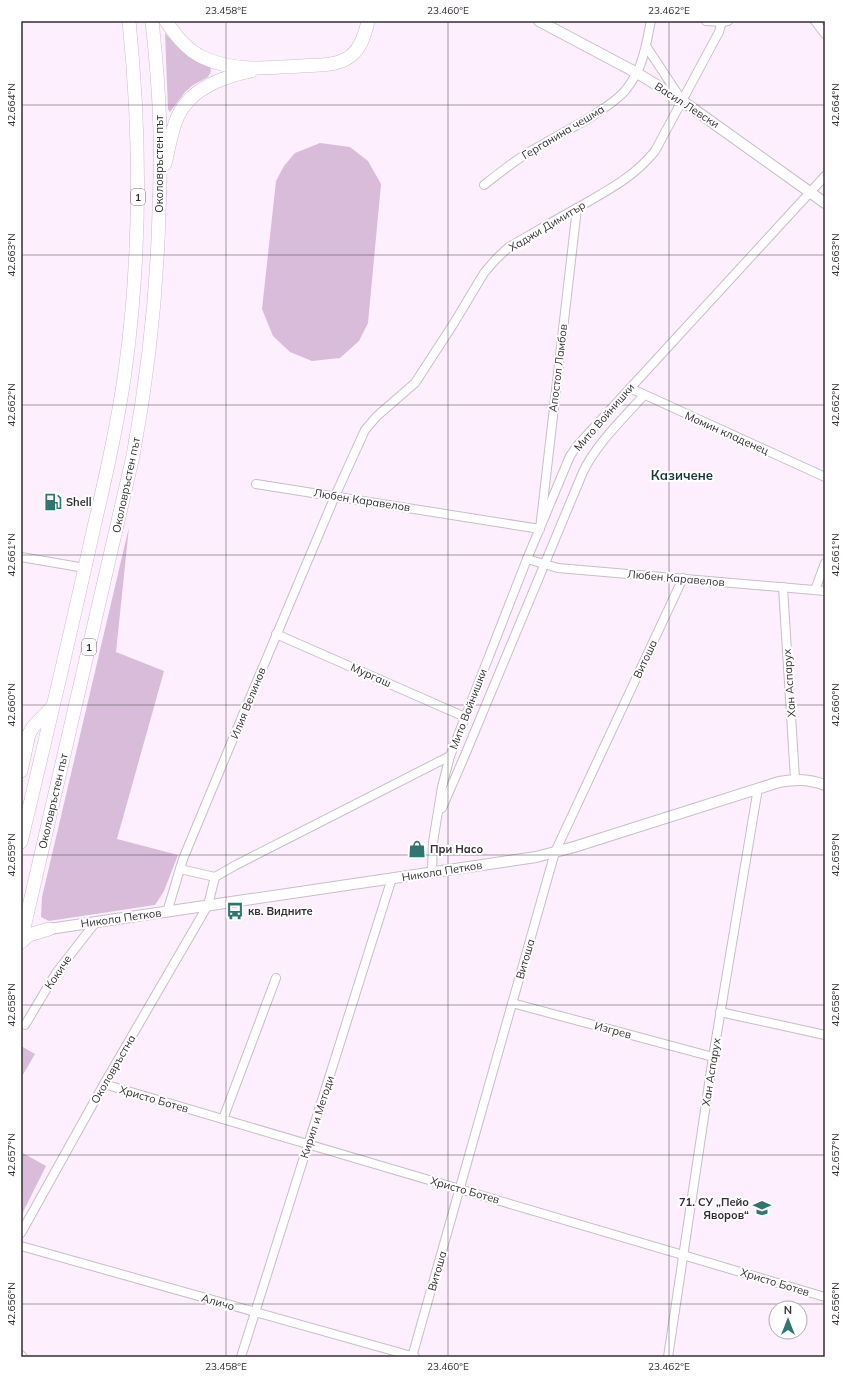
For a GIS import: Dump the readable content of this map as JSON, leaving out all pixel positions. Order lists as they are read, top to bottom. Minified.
{"streets":{"highway":["Околовръстен път","1"],"street":["Васил Левски","Герганина чешма","Хаджи Димитър","Апостол Ламбов","Мито Войнишки","Момин кладенец","Любен Каравелов","Витоша","Мургаш","Хан Аспарух","Илия Велинов","Никола Петков","Кокиче","Изгрев","Околовръстна","Христо Ботев","Кирил и Методи","Аличо"]},"crossings":[["Васил Левски","Герганина чешма"],["Васил Левски","Хаджи Димитър"],["Васил Левски","Мито Войнишки"],["Хаджи Димитър","Апостол Ламбов"],["Хаджи Димитър","Любен Каравелов"],["Хаджи Димитър","Илия Велинов"],["Апостол Ламбов","Мито Войнишки"],["Апостол Ламбов","Любен Каравелов"],["Мито Войнишки","Момин кладенец"],["Мито Войнишки","Любен Каравелов"],["Мито Войнишки","Мургаш"],["Мито Войнишки","Никола Петков"],["Любен Каравелов","Витоша"],["Любен Каравелов","Хан Аспарух"],["Любен Каравелов","Илия Велинов"],["Витоша","Никола Петков"],["Витоша","Изгрев"],["Витоша","Христо Ботев"],["Витоша","Аличо"],["Мургаш","Илия Велинов"],["Хан Аспарух","Никола Петков"],["Хан Аспарух","Изгрев"],["Хан Аспарух","Христо Ботев"],["Илия Велинов","Никола Петков"],["Никола Петков","Кокиче"],["Никола Петков","Околовръстна"],["Никола Петков","Кирил и Методи"],["Околовръстна","Христо Ботев"],["Христо Ботев","Кирил и Методи"],["Кирил и Методи","Аличо"]],"districts":["Казичене"],"places":{"fuel station":["Shell"],"shop":["При Насо"],"bus stop":["кв. Видните"],"school or university":["71. СУ „Пейо Яворов“"]},"north":"top","coordinates":["23.458°E","23.460°E","23.462°E","42.664°N","42.663°N","42.662°N","42.661°N","42.660°N","42.659°N","42.658°N","42.657°N","42.656°N"]}
